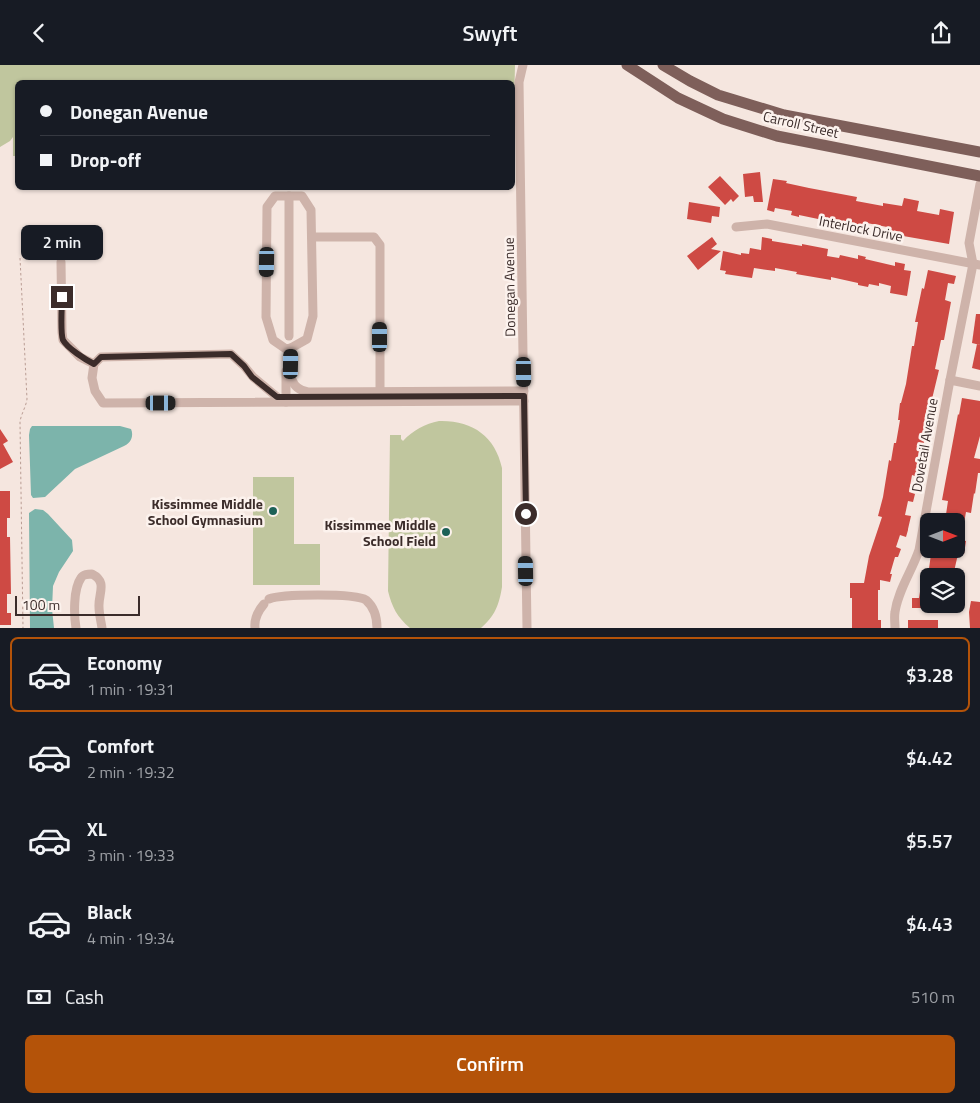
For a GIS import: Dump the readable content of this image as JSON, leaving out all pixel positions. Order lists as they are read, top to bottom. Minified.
{"streets":{"main road":["Carroll Street"],"street":["Interlock Drive","Donegan Avenue","Dovetail Avenue"]},"crossings":[["Interlock Drive","Dovetail Avenue"]],"places":["Kissimmee Middle School Gymnasium","Kissimmee Middle School Field"],"scale_bar":"100 m","north":"right","page":{"header":"Swyft","banner":["Donegan Avenue","Drop-off"],"bubble":"2 min","scale":"100 m","list":[{"name":"Economy","note":"1 min · 19:31","value":"$3.28"},{"name":"Comfort","note":"2 min · 19:32","value":"$4.42"},{"name":"XL","note":"3 min · 19:33","value":"$5.57"},{"name":"Black","note":"4 min · 19:34","value":"$4.43"}],"pay":["Cash","510 m"],"buttons":"Confirm"}}
